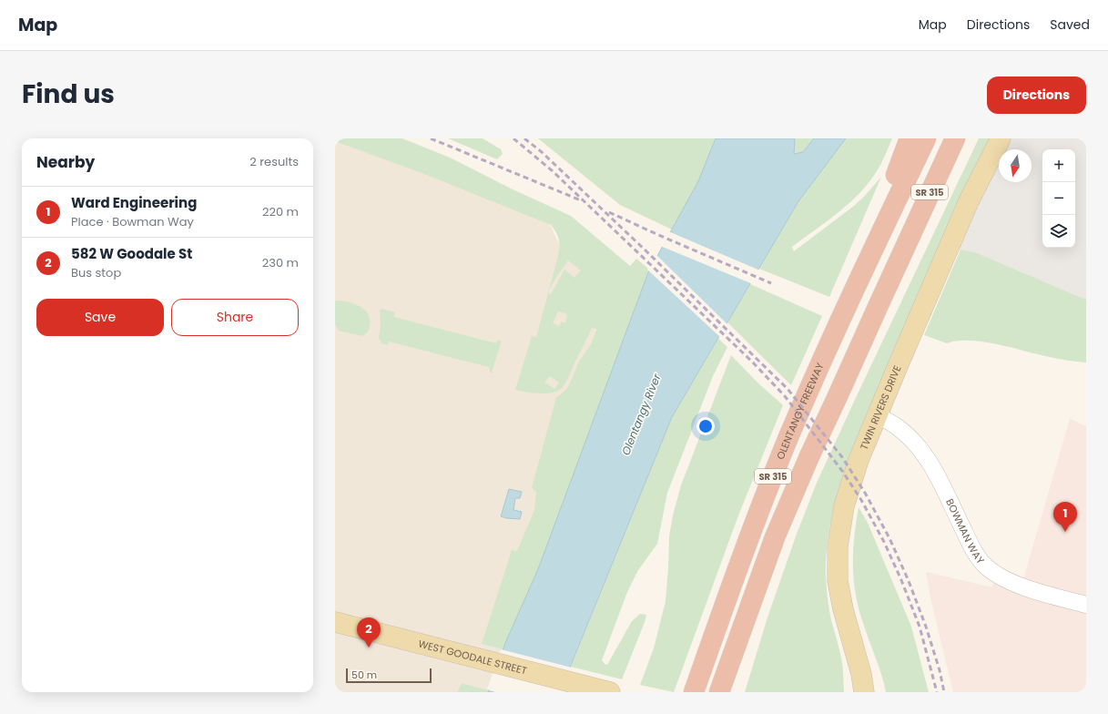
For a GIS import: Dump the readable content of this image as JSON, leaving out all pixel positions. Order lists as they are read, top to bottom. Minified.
{"streets":{"highway":["SR 315","OLENTANGY FREEWAY"],"main road":["TWIN RIVERS DRIVE","WEST GOODALE STREET"],"street":["BOWMAN WAY"]},"crossings":[["TWIN RIVERS DRIVE","BOWMAN WAY"]],"water":["Olentangy River"],"scale_bar":"50 m","north":"bottom","page":{"header":"Map","nav":["Map","Directions","Saved"],"title":"Find us","buttons":["Directions",["Save","Share"]],"heading":["Nearby","2 results"],"map_buttons":["+","−"],"list":[{"mark":"1","name":"Ward Engineering","note":"Place · Bowman Way","value":"220 m"},{"mark":"2","name":"582 W Goodale St","note":"Bus stop","value":"230 m"}],"pins":["1","2"],"scale":"50 m"}}
